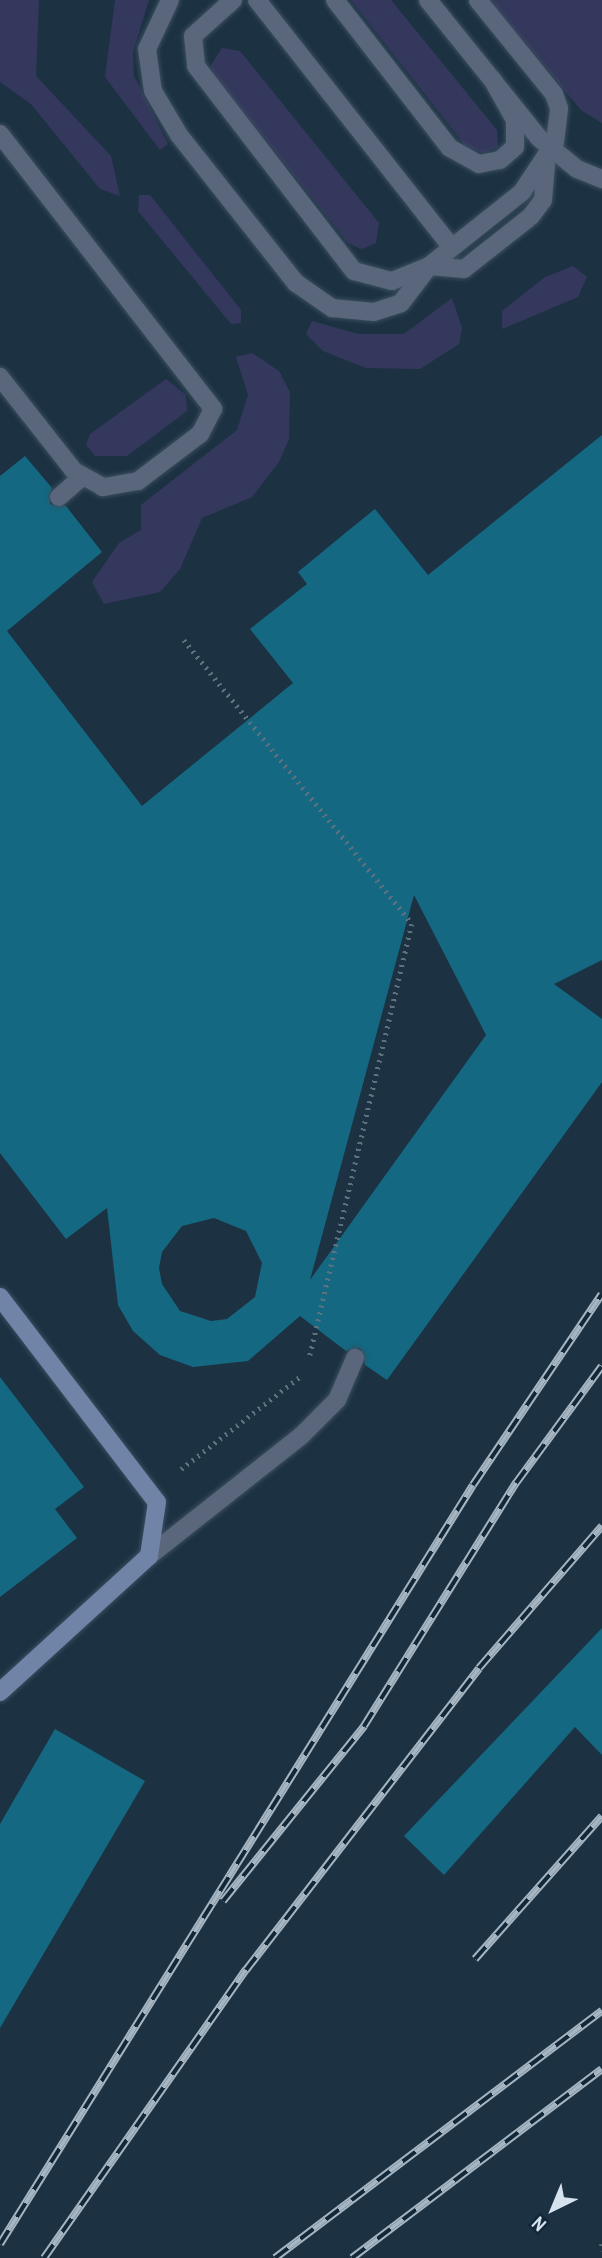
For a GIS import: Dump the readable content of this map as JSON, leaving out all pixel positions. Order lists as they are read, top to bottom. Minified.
{"north":"bottom left"}
